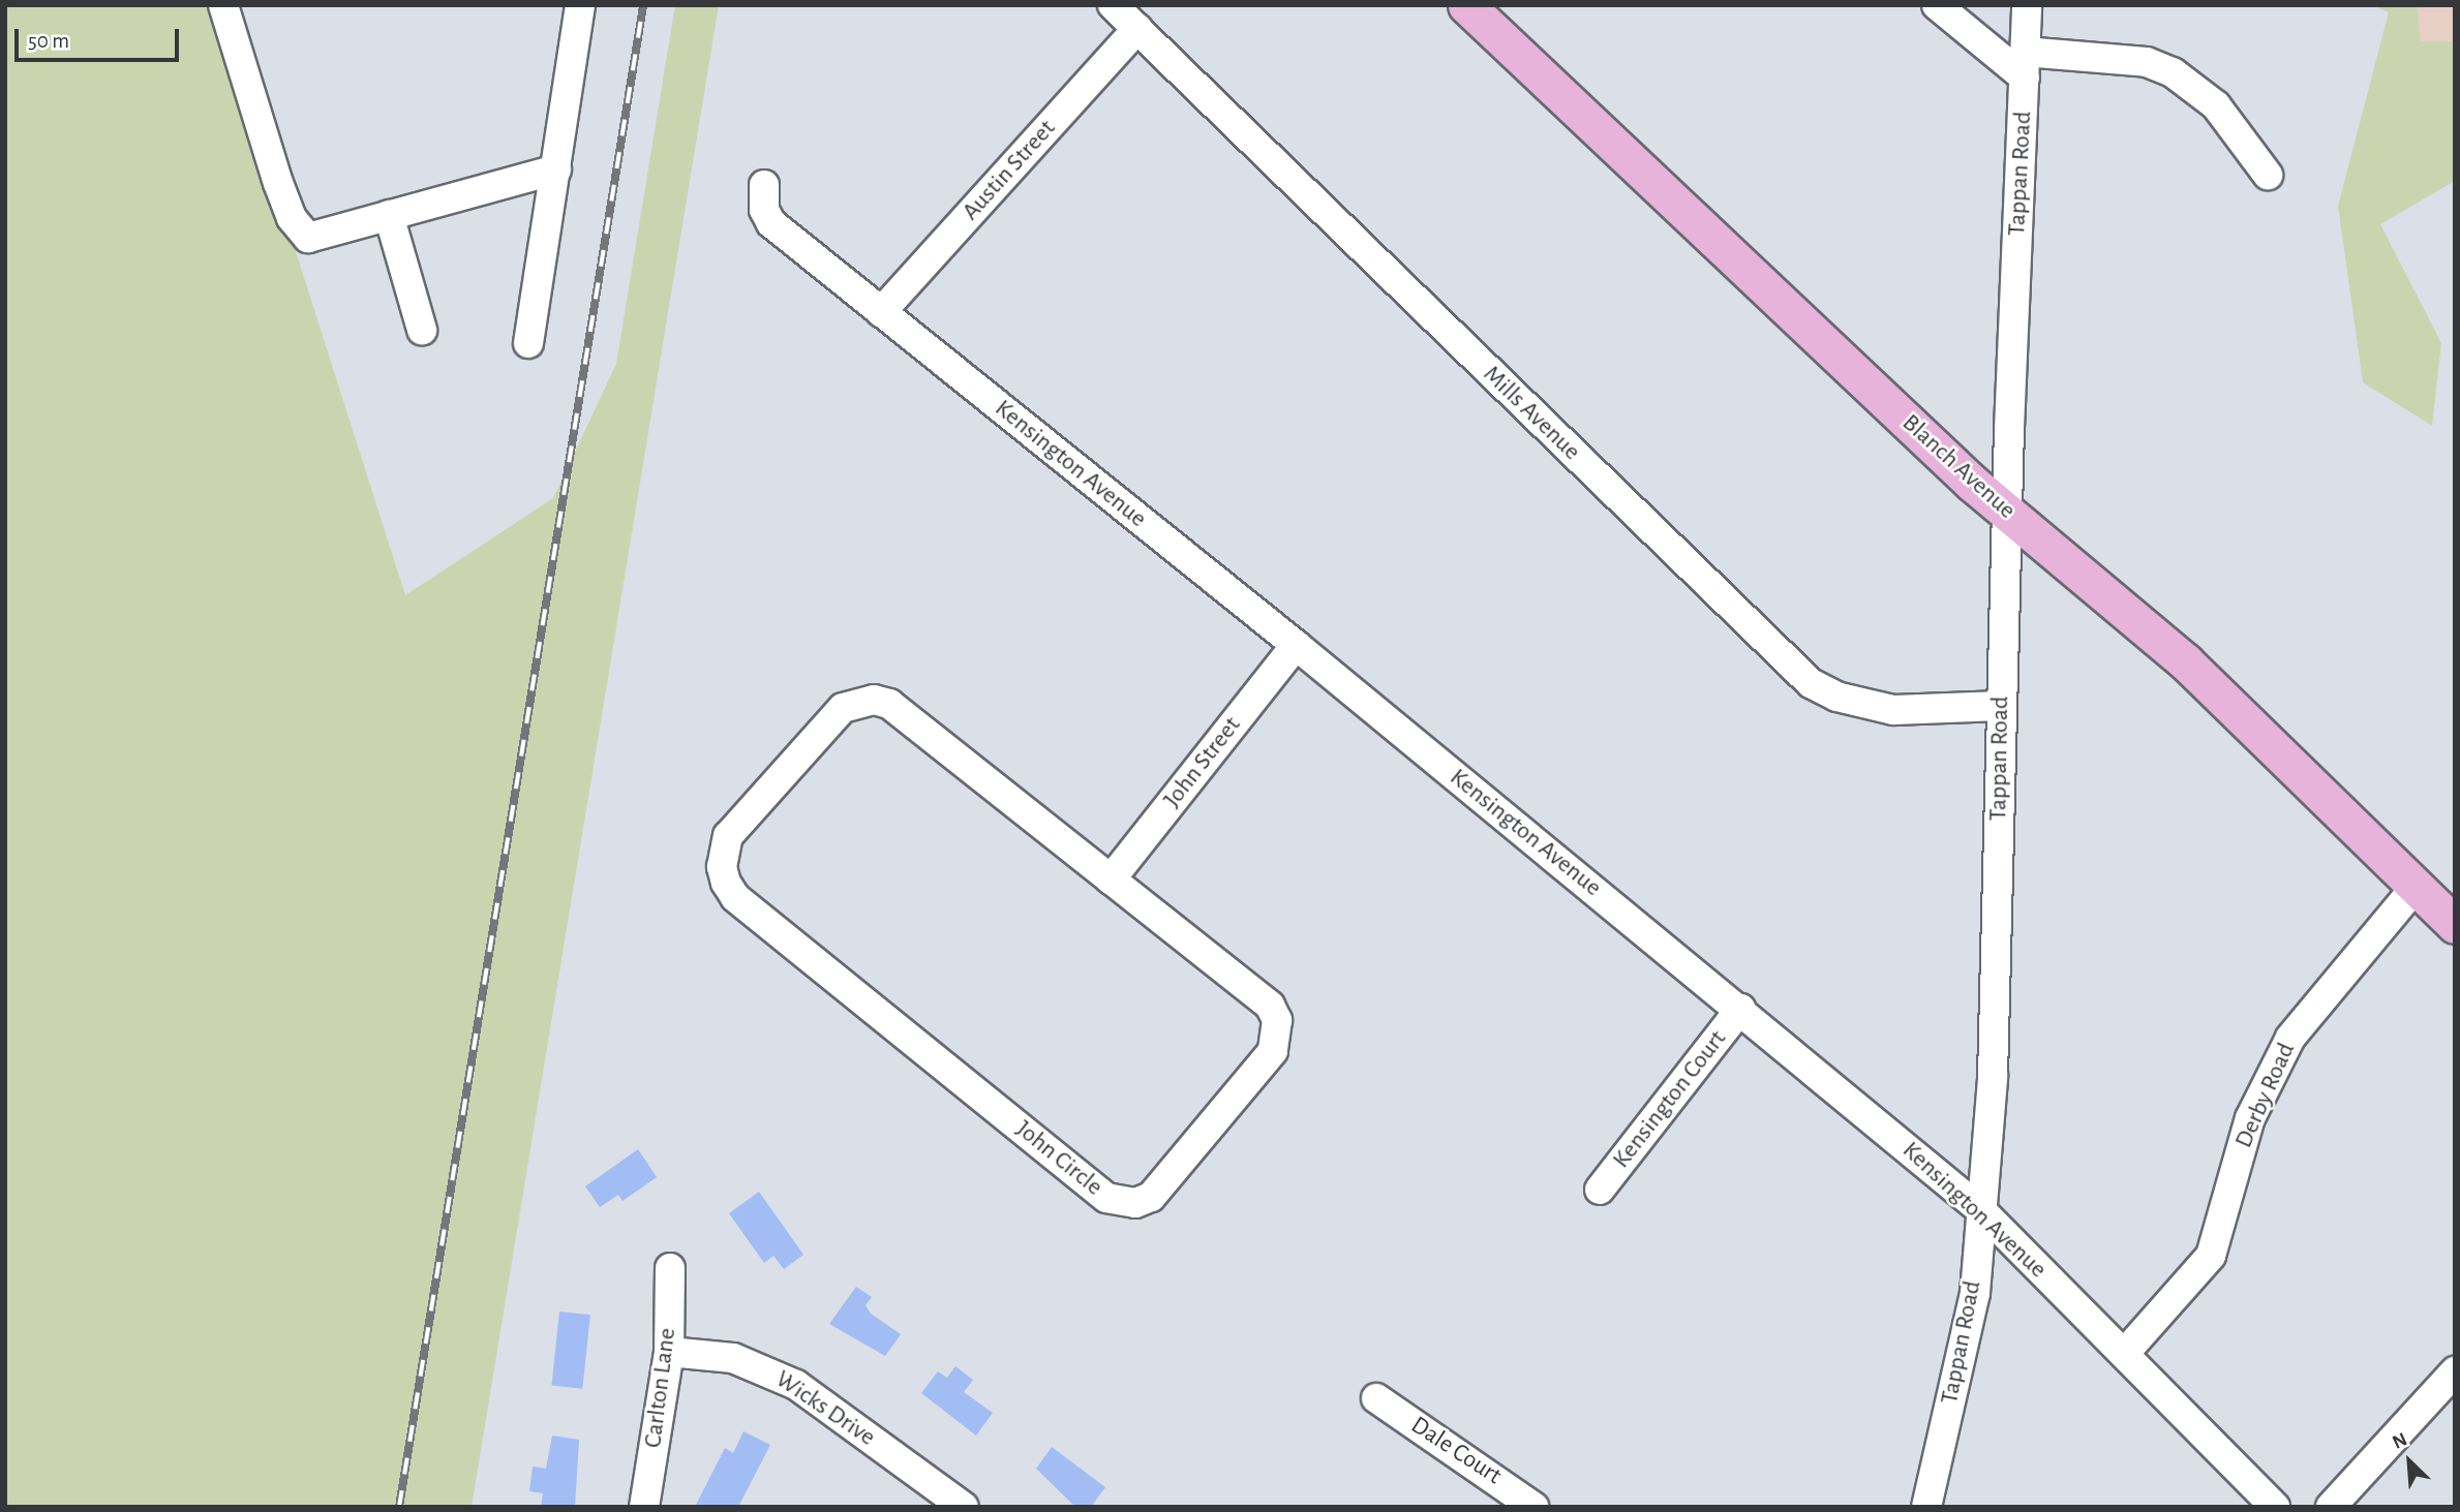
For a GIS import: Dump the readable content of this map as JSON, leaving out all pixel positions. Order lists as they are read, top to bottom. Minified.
{"streets":{"main road":["Blanch Avenue"],"street":["Austin Street","Tappan Road","Mills Avenue","Kensington Avenue","John Street","Derby Road","Kensington Court","John Circle","Carlton Lane","Wicks Drive","Dale Court"]},"crossings":[["Austin Street","Mills Avenue"],["Austin Street","Kensington Avenue"],["Tappan Road","Mills Avenue"],["Tappan Road","Kensington Avenue"],["Tappan Road","Blanch Avenue"],["Kensington Avenue","John Street"],["Kensington Avenue","Derby Road"],["Kensington Avenue","Kensington Court"],["Blanch Avenue","Derby Road"],["John Street","John Circle"],["Carlton Lane","Wicks Drive"]],"scale_bar":"50 m","north":"top left"}
